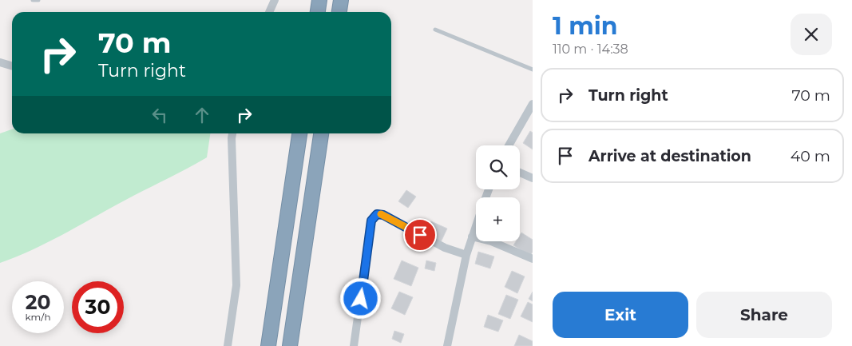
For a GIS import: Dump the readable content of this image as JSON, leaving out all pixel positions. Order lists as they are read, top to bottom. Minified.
{"page":{"heading":["1 min","110 m · 14:38"],"turn":["70 m","Turn right"],"list":[{"name":"Turn right","value":"70 m"},{"name":"Arrive at destination","value":"40 m"}],"map_buttons":"+","speed":"20 km/h","limit":"30","buttons":["Exit","Share"]}}
